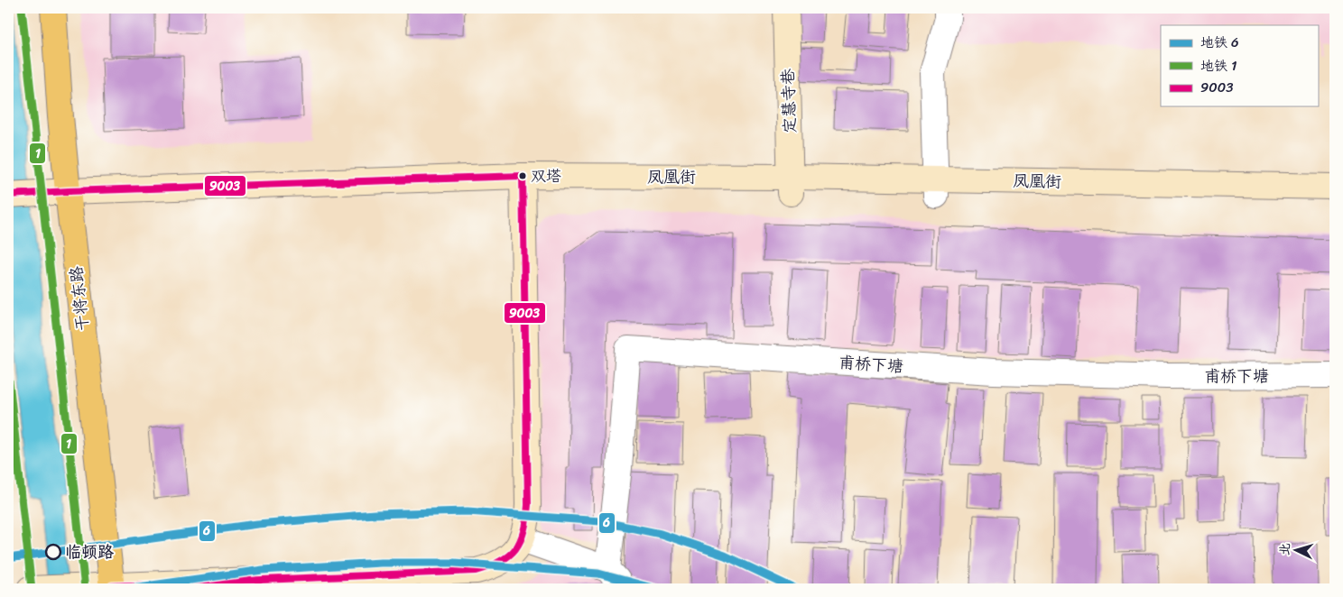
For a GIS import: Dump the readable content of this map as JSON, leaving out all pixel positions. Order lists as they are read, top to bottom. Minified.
{"streets":{"main road":["定慧寺巷","凤凰街","干将东路"],"street":["甫桥下塘"]},"crossings":[["定慧寺巷","凤凰街"],["凤凰街","干将东路"]],"places":["双塔","临顿路"],"lines":["metro line 1","transit line 9003","metro line 6"],"legend":["地铁 6","地铁 1","9003"],"north":"left"}
